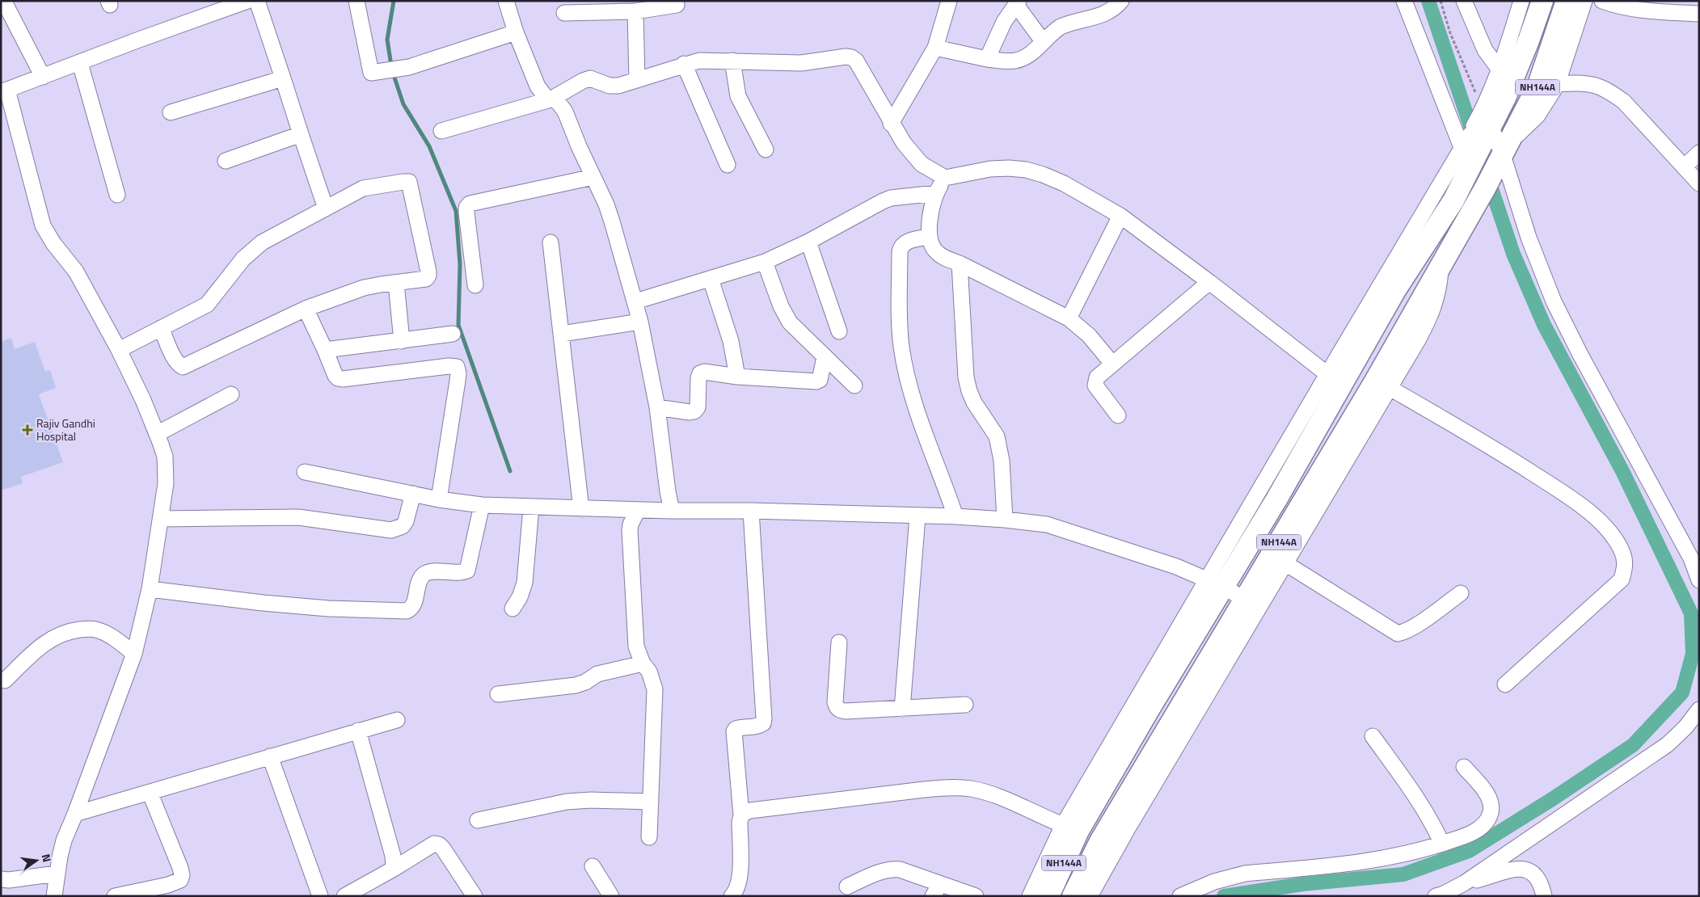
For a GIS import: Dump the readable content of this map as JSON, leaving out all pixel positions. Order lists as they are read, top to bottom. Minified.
{"streets":{"highway":["NH144A"]},"places":{"health":["Rajiv Gandhi Hospital"]},"north":"right"}
